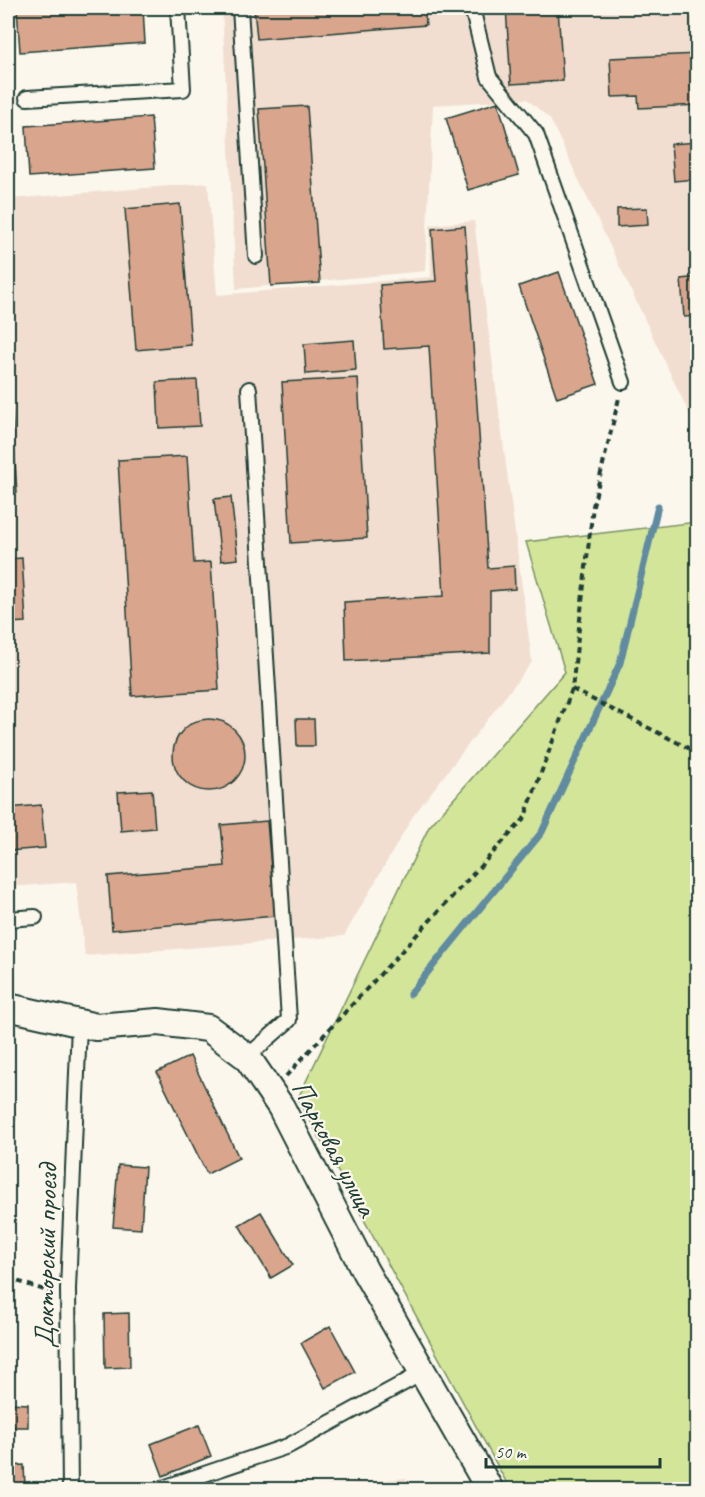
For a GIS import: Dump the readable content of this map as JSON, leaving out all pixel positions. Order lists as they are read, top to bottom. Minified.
{"streets":{"street":["Парковая улица"],"lane":["Докторский проезд"]},"crossings":[["Парковая улица","Докторский проезд"]],"scale_bar":"50 m"}
